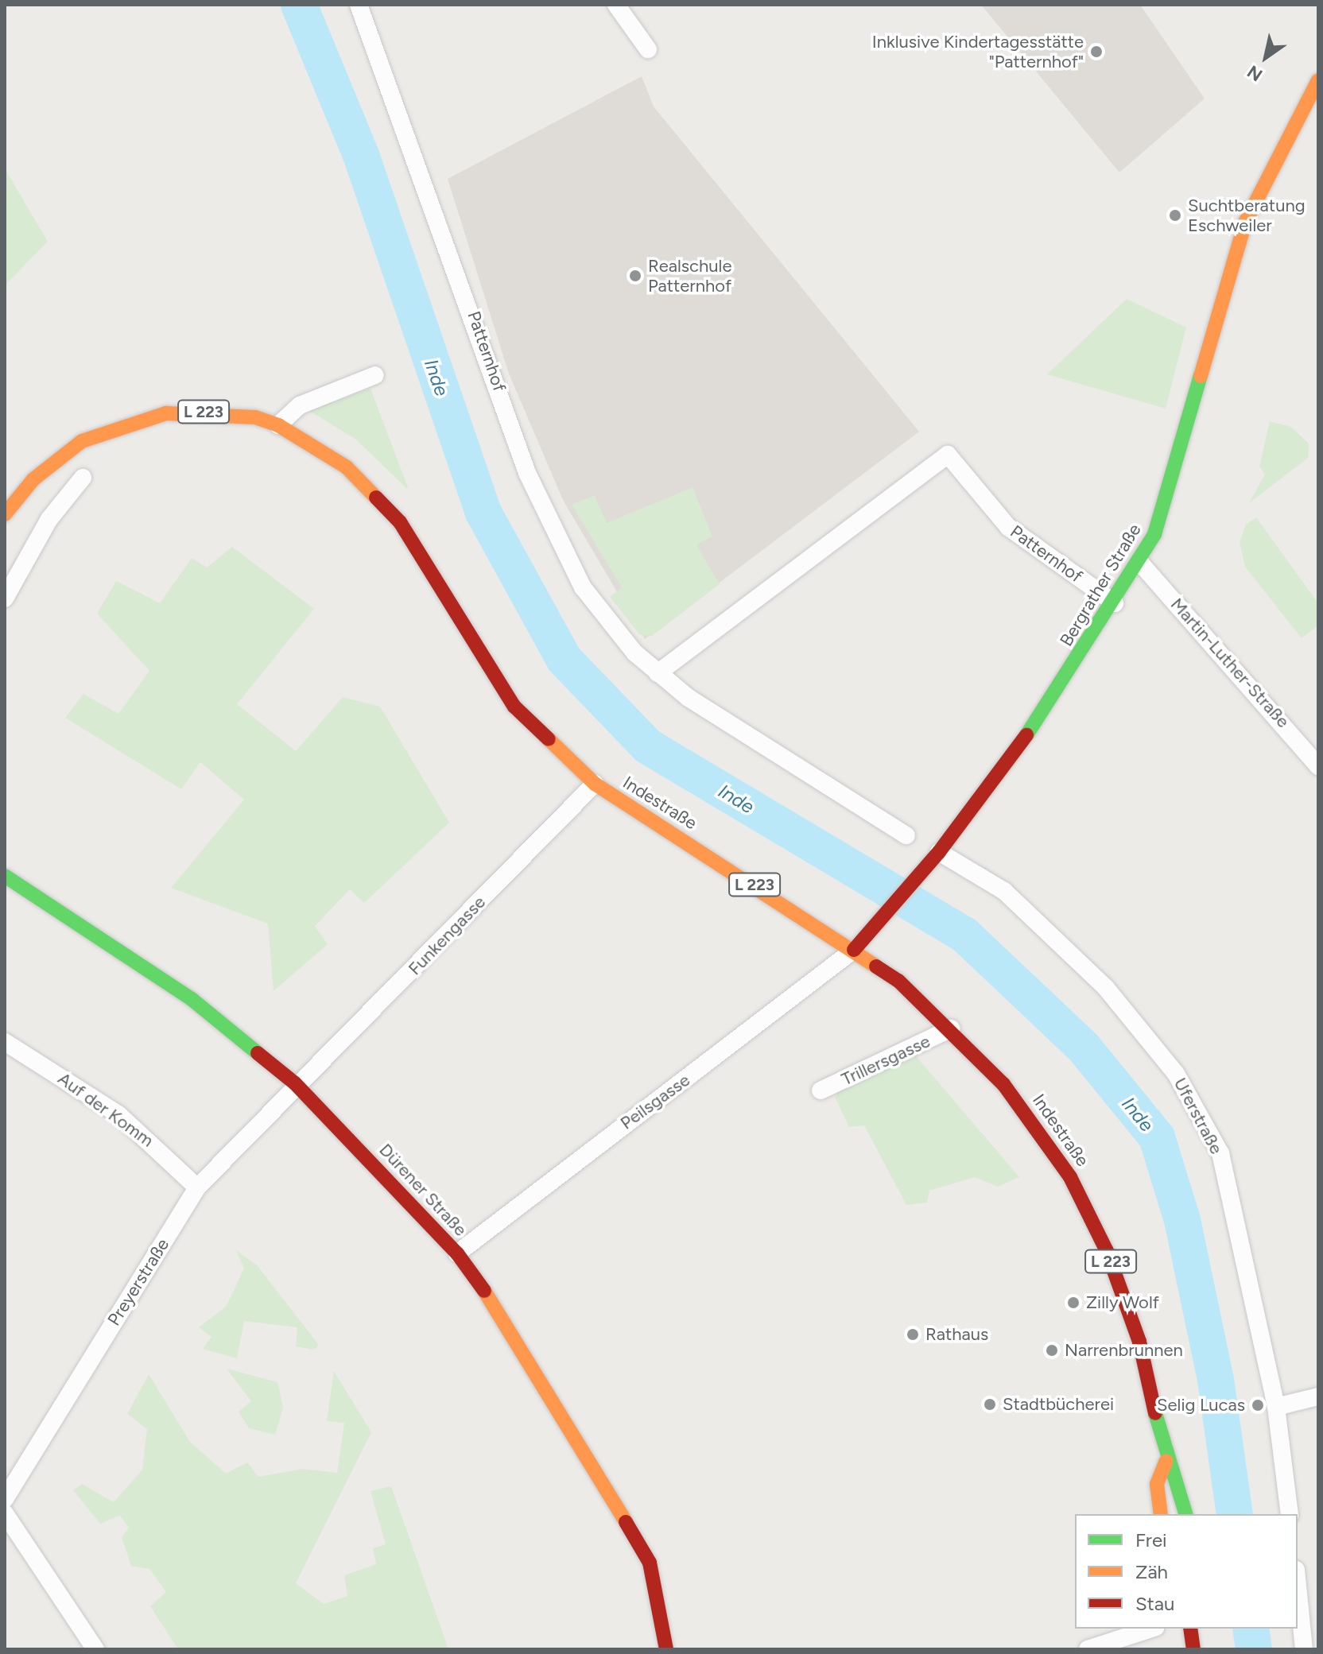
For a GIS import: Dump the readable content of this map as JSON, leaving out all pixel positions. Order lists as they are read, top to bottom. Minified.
{"streets":{"main road":["L 223","Bergrather Straße","Indestraße","Dürener Straße"],"street":["Patternhof","Martin-Luther-Straße","Funkengasse","Trillersgasse","Peilsgasse","Auf der Komm","Uferstraße","Preyerstraße"]},"crossings":[["Patternhof","Bergrather Straße"],["Bergrather Straße","Martin-Luther-Straße"],["Bergrather Straße","Indestraße"],["Bergrather Straße","Peilsgasse"],["Bergrather Straße","Uferstraße"],["Indestraße","Funkengasse"],["Indestraße","Trillersgasse"],["Indestraße","Peilsgasse"],["Funkengasse","Dürener Straße"],["Funkengasse","Preyerstraße"],["Peilsgasse","Dürener Straße"],["Auf der Komm","Preyerstraße"],["Dürener Straße","Preyerstraße"]],"water":["Inde"],"places":["Inklusive Kindertagesstätte \"Patternhof\"","Suchtberatung Eschweiler","Realschule Patternhof","Zilly Wolf","Rathaus","Narrenbrunnen","Stadtbücherei","Selig Lucas"],"legend":["Frei","Zäh","Stau"],"north":"bottom left"}
